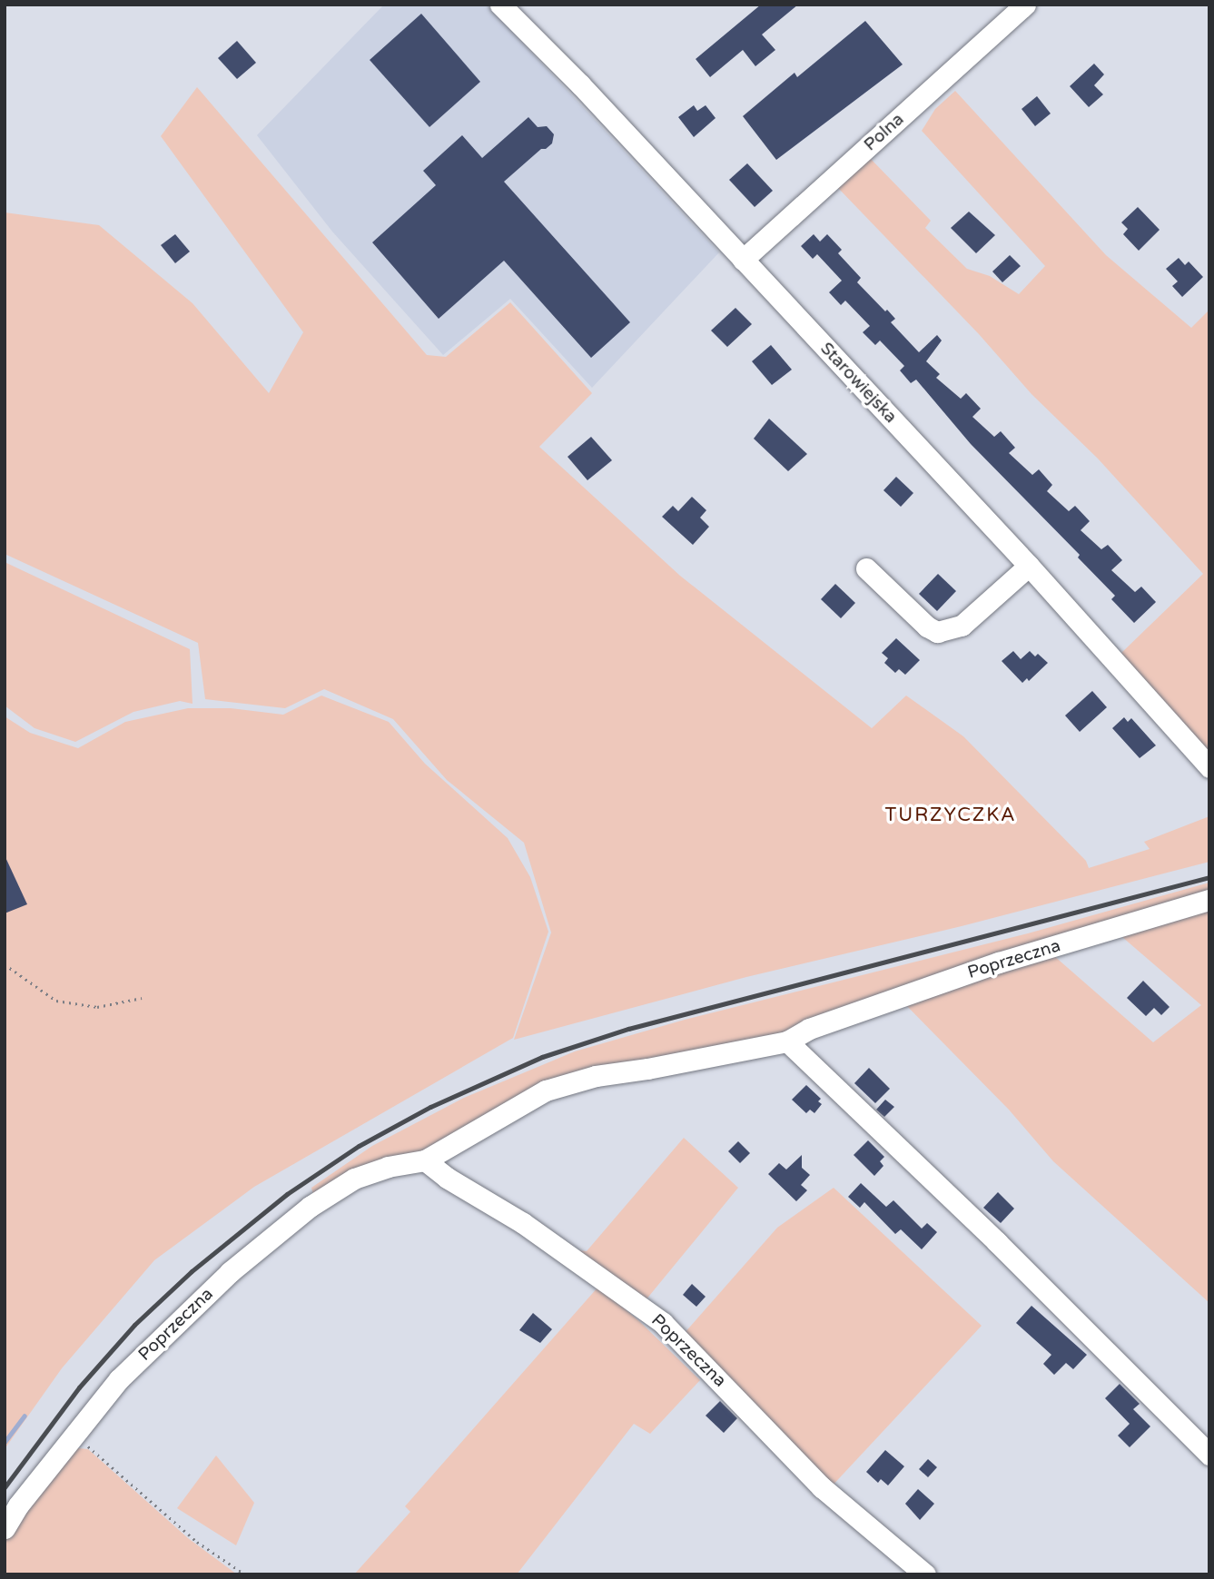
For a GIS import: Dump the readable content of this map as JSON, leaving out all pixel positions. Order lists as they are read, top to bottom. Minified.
{"streets":{"street":["Polna","Starowiejska","Poprzeczna"]},"crossings":[["Polna","Starowiejska"]],"districts":["TURZYCZKA"]}
